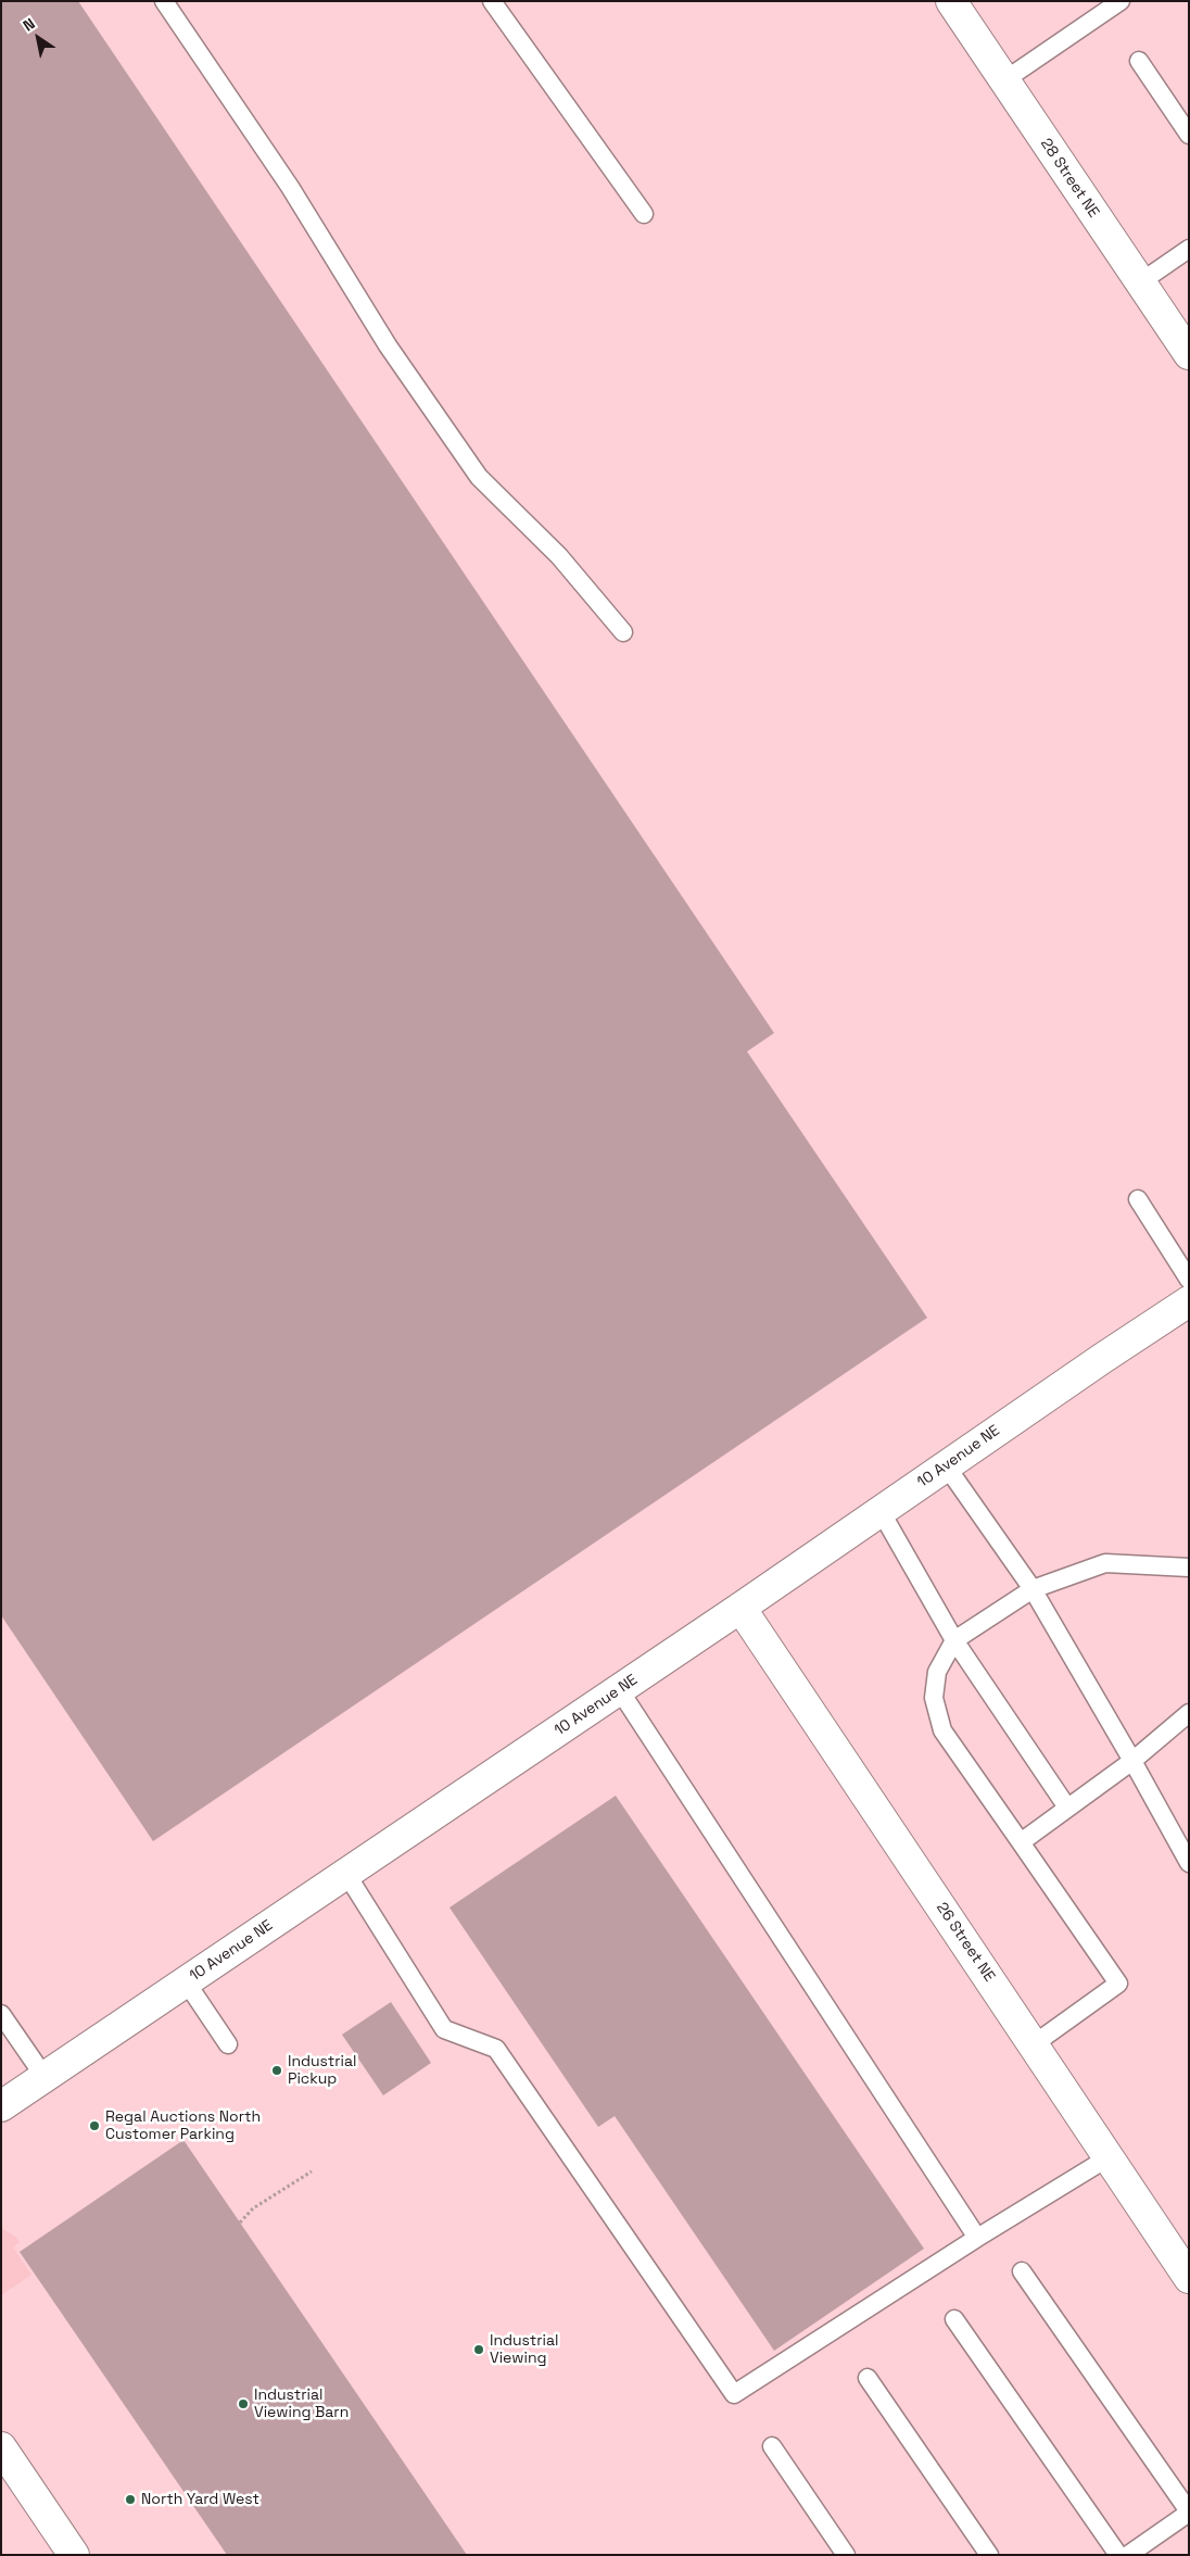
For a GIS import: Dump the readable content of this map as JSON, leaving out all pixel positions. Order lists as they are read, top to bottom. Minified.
{"streets":{"street":["28 Street NE","10 Avenue NE","26 Street NE"]},"crossings":[["10 Avenue NE","26 Street NE"]],"places":["Industrial Pickup","Regal Auctions North Customer Parking","Industrial Viewing","Industrial Viewing Barn","North Yard West"],"north":"top left"}
